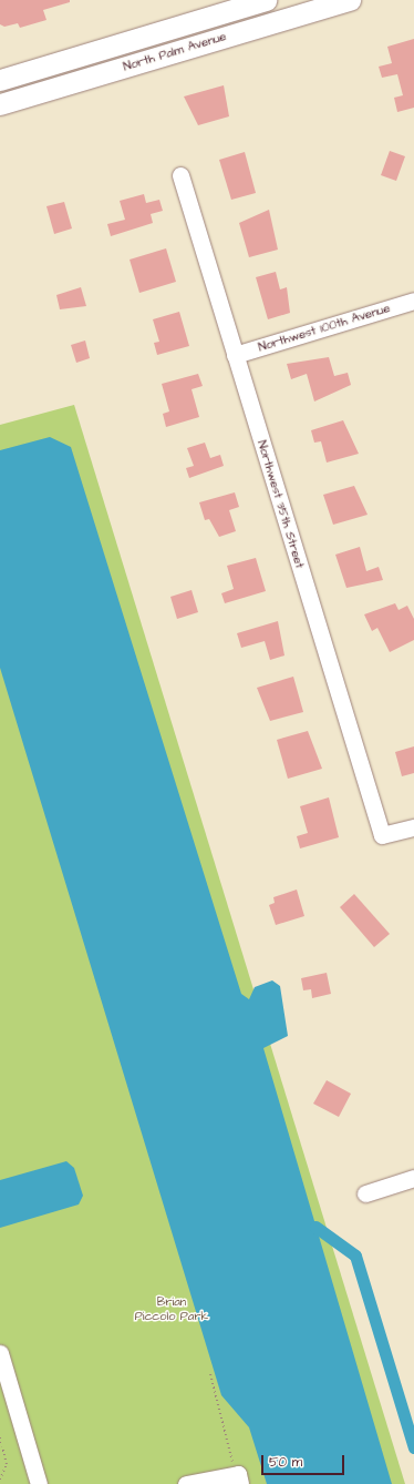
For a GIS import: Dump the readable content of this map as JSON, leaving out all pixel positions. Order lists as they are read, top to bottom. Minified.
{"streets":{"main road":["North Palm Avenue"],"street":["Northwest 100th Avenue","Northwest 35th Street"]},"crossings":[["Northwest 100th Avenue","Northwest 35th Street"]],"parks":["Brian Piccolo Park"],"scale_bar":"50 m"}
